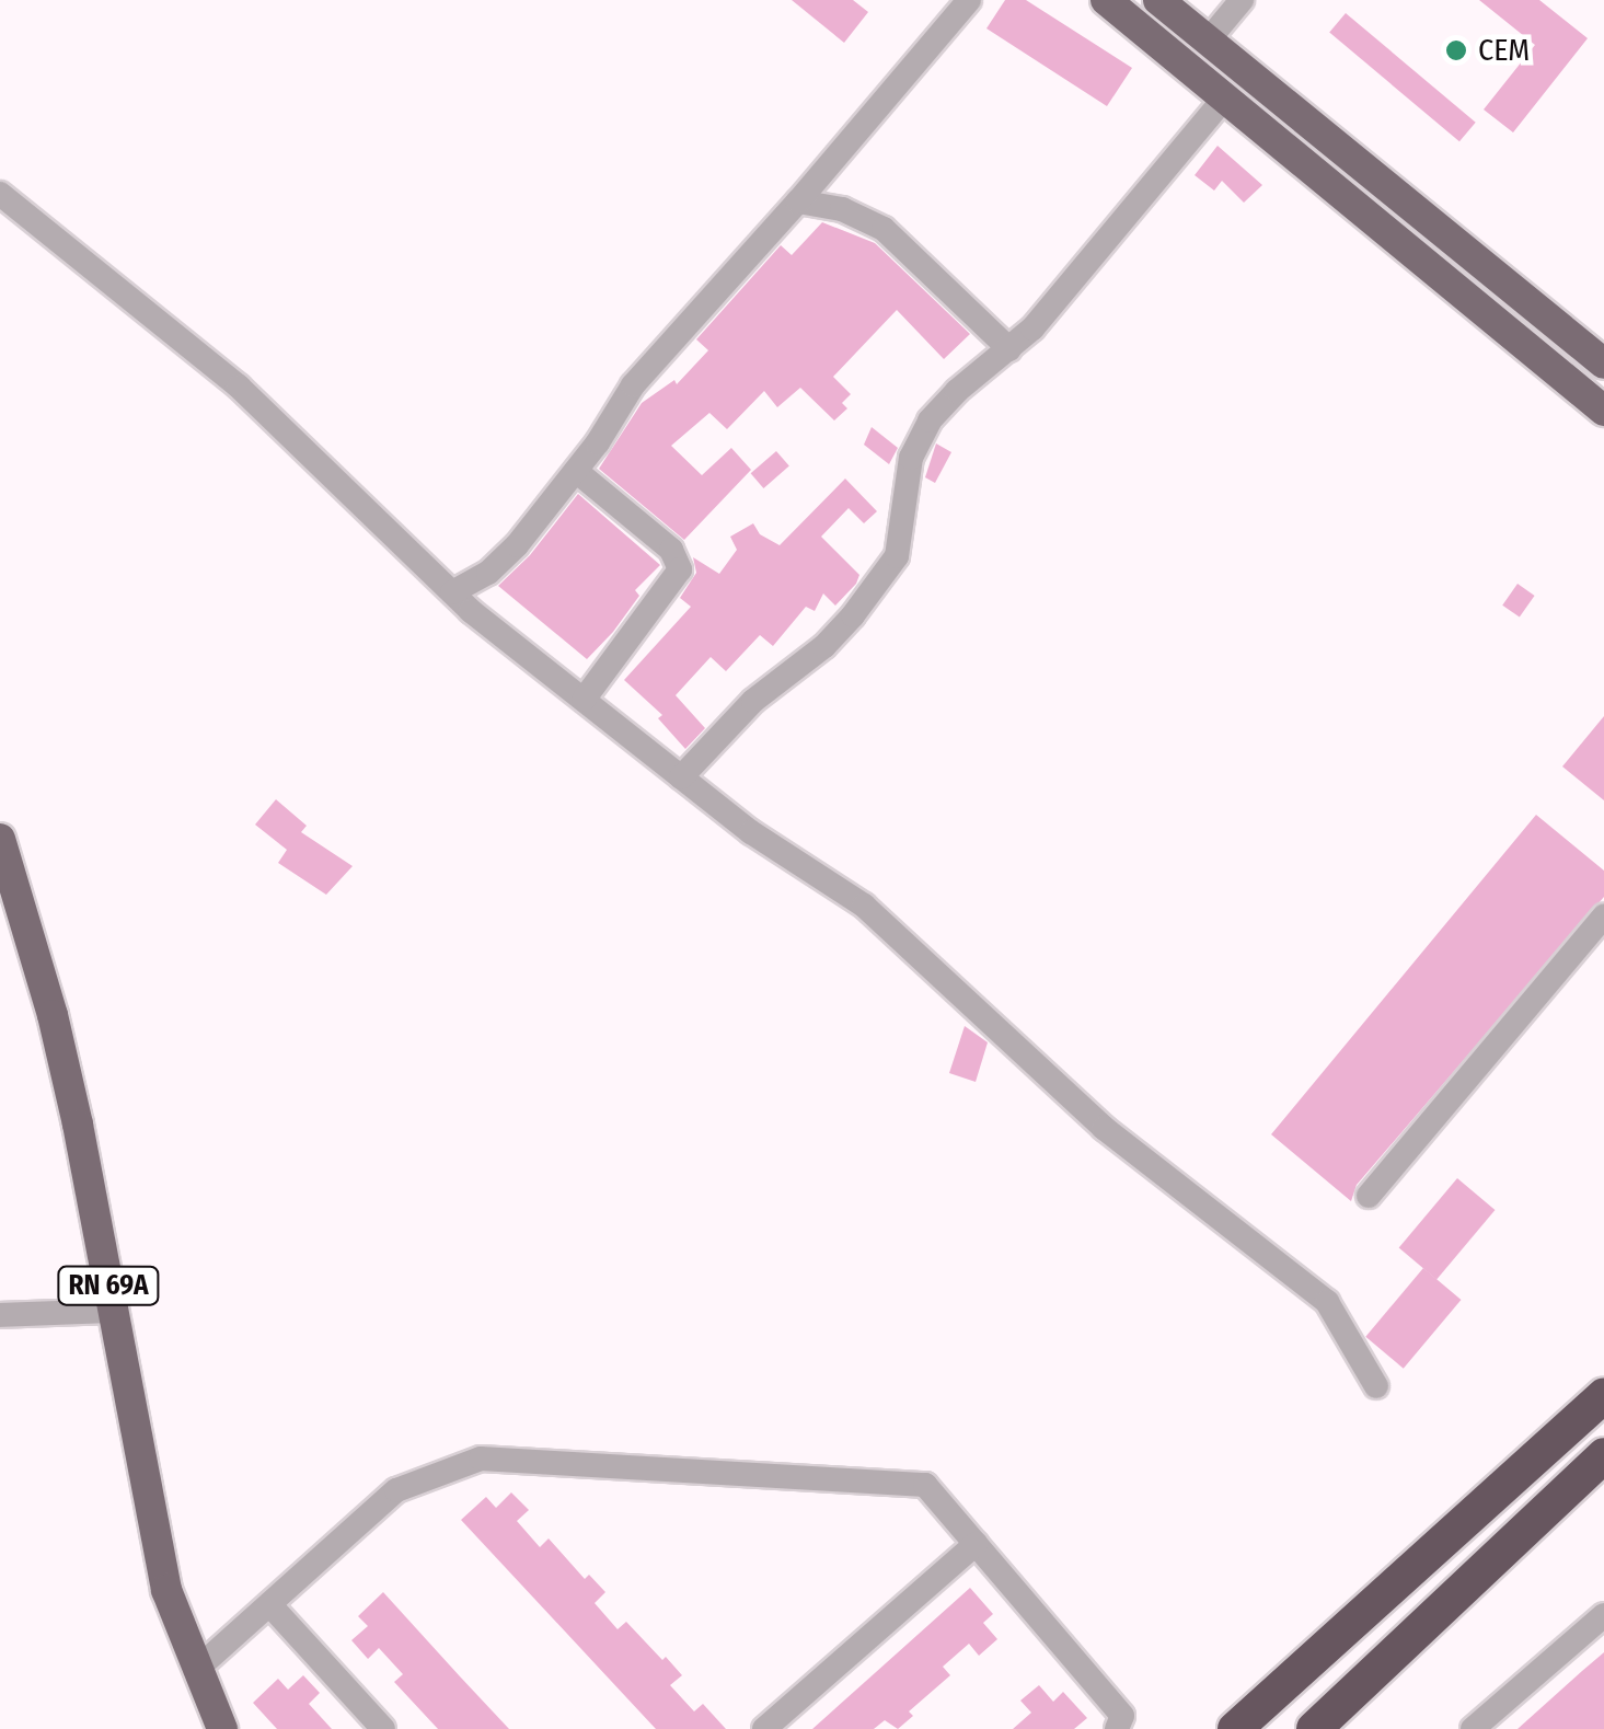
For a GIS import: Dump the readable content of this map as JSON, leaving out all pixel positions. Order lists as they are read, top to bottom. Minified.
{"streets":{"main road":["RN 69A"]},"places":["CEM"]}
